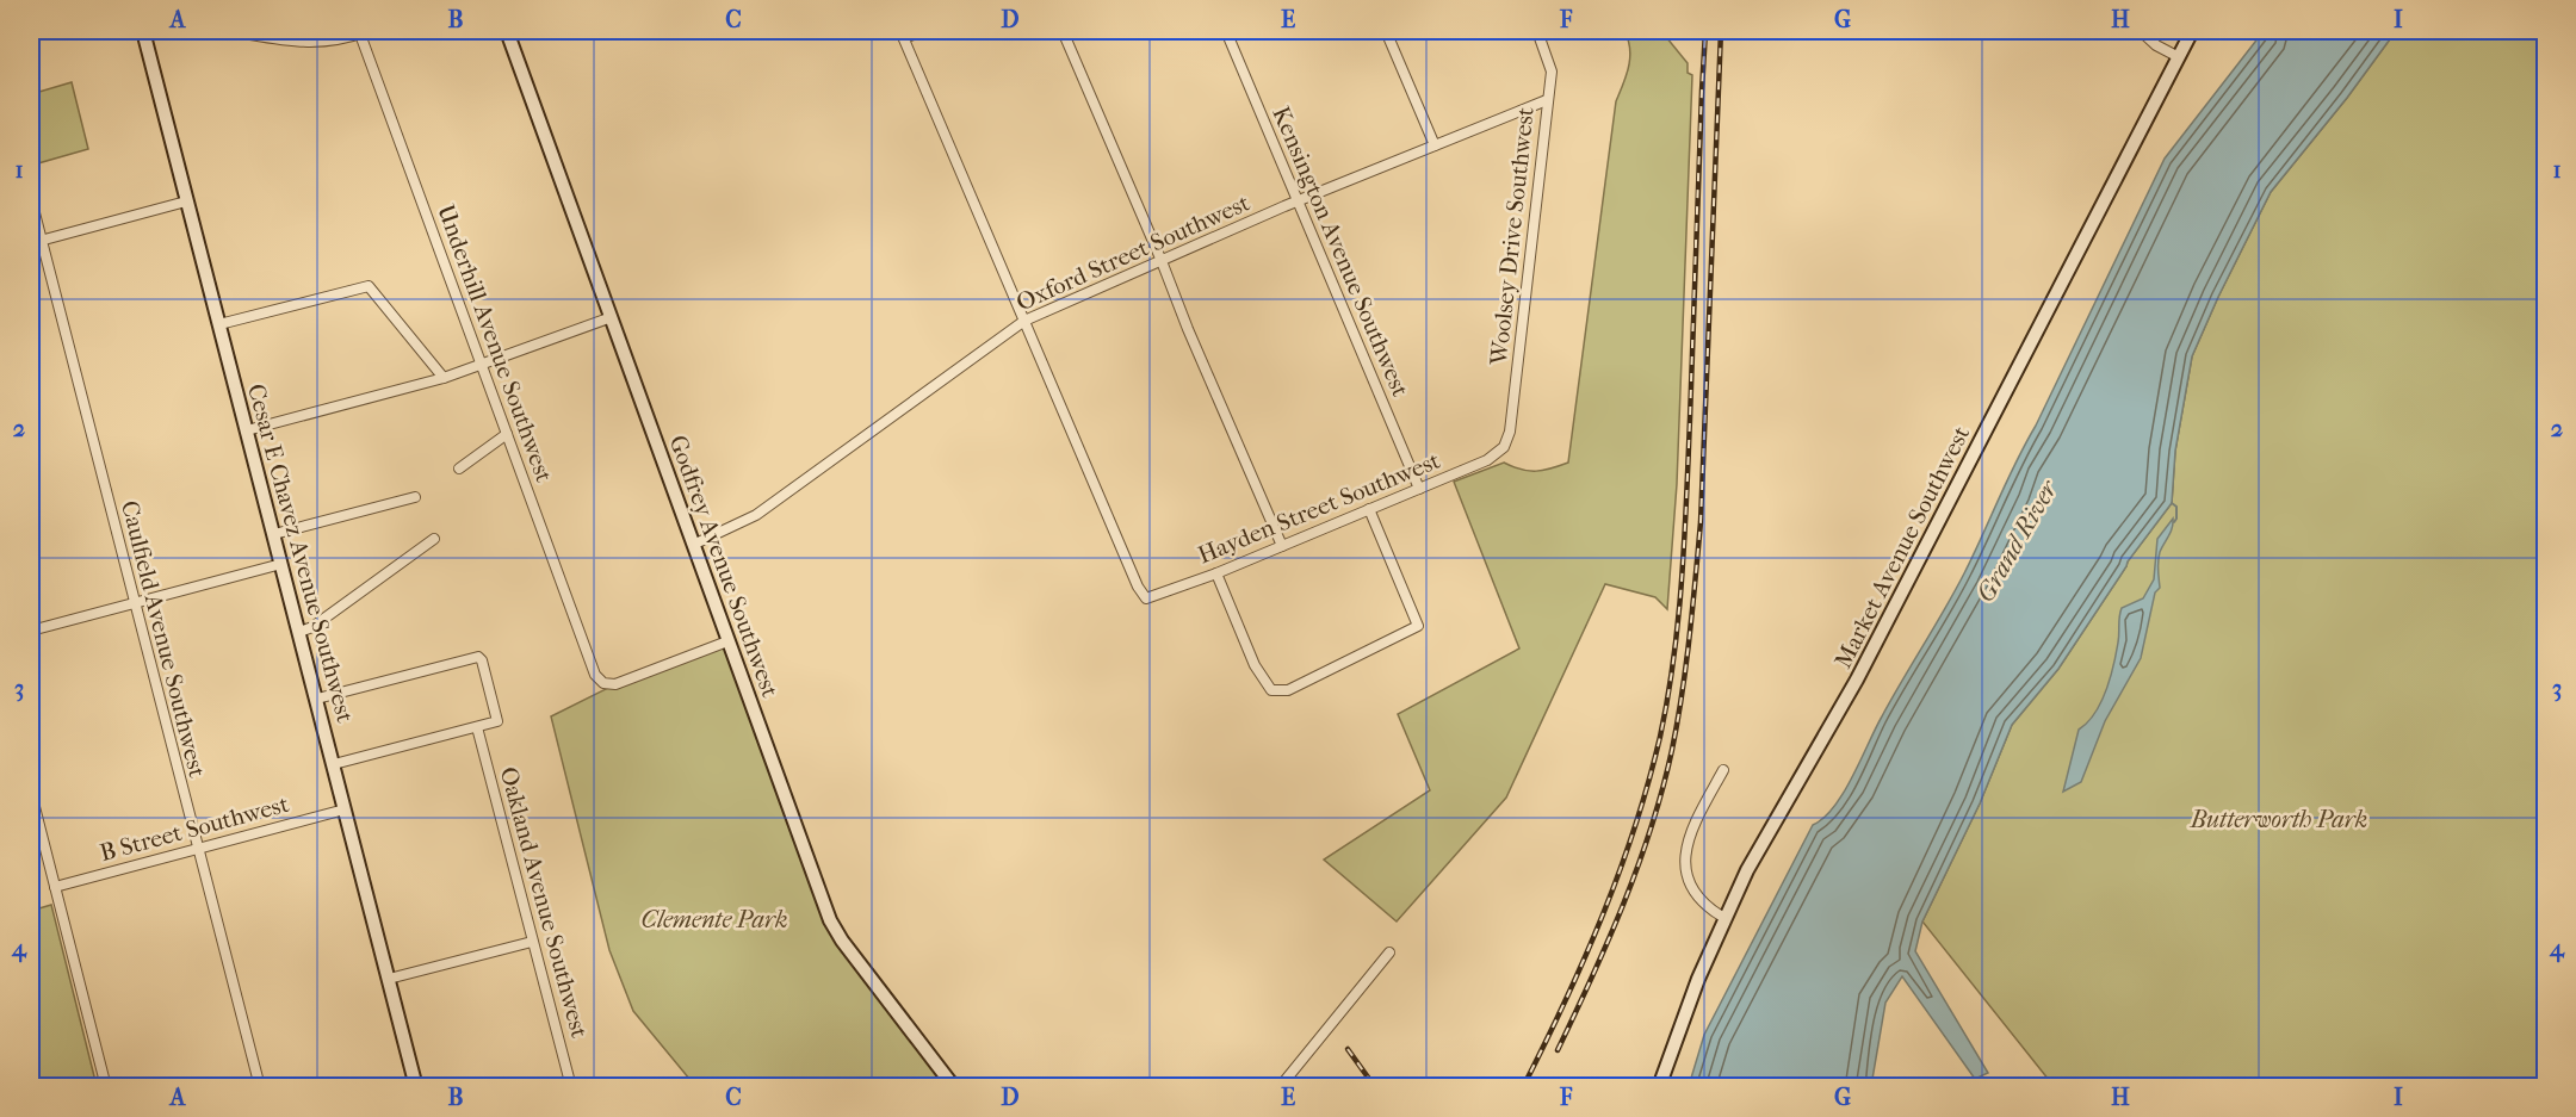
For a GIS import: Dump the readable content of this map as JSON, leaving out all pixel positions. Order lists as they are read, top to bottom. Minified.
{"streets":{"main road":["Market Avenue Southwest","Cesar E Chavez Avenue Southwest","Godfrey Avenue Southwest"],"street":["Woolsey Drive Southwest","Kensington Avenue Southwest","Oxford Street Southwest","Underhill Avenue Southwest","Hayden Street Southwest","Caulfield Avenue Southwest","B Street Southwest","Oakland Avenue Southwest"]},"crossings":[["Woolsey Drive Southwest","Oxford Street Southwest"],["Woolsey Drive Southwest","Hayden Street Southwest"],["Kensington Avenue Southwest","Oxford Street Southwest"],["Kensington Avenue Southwest","Hayden Street Southwest"],["Oxford Street Southwest","Hayden Street Southwest"],["Oxford Street Southwest","Godfrey Avenue Southwest"],["Underhill Avenue Southwest","Godfrey Avenue Southwest"],["Cesar E Chavez Avenue Southwest","B Street Southwest"],["Caulfield Avenue Southwest","B Street Southwest"]],"water":["Grand River"],"parks":["Butterworth Park","Clemente Park"],"grid":{"columns":["A","B","C","D","E","F","G","H","I"],"rows":["1","2","3","4"]}}
